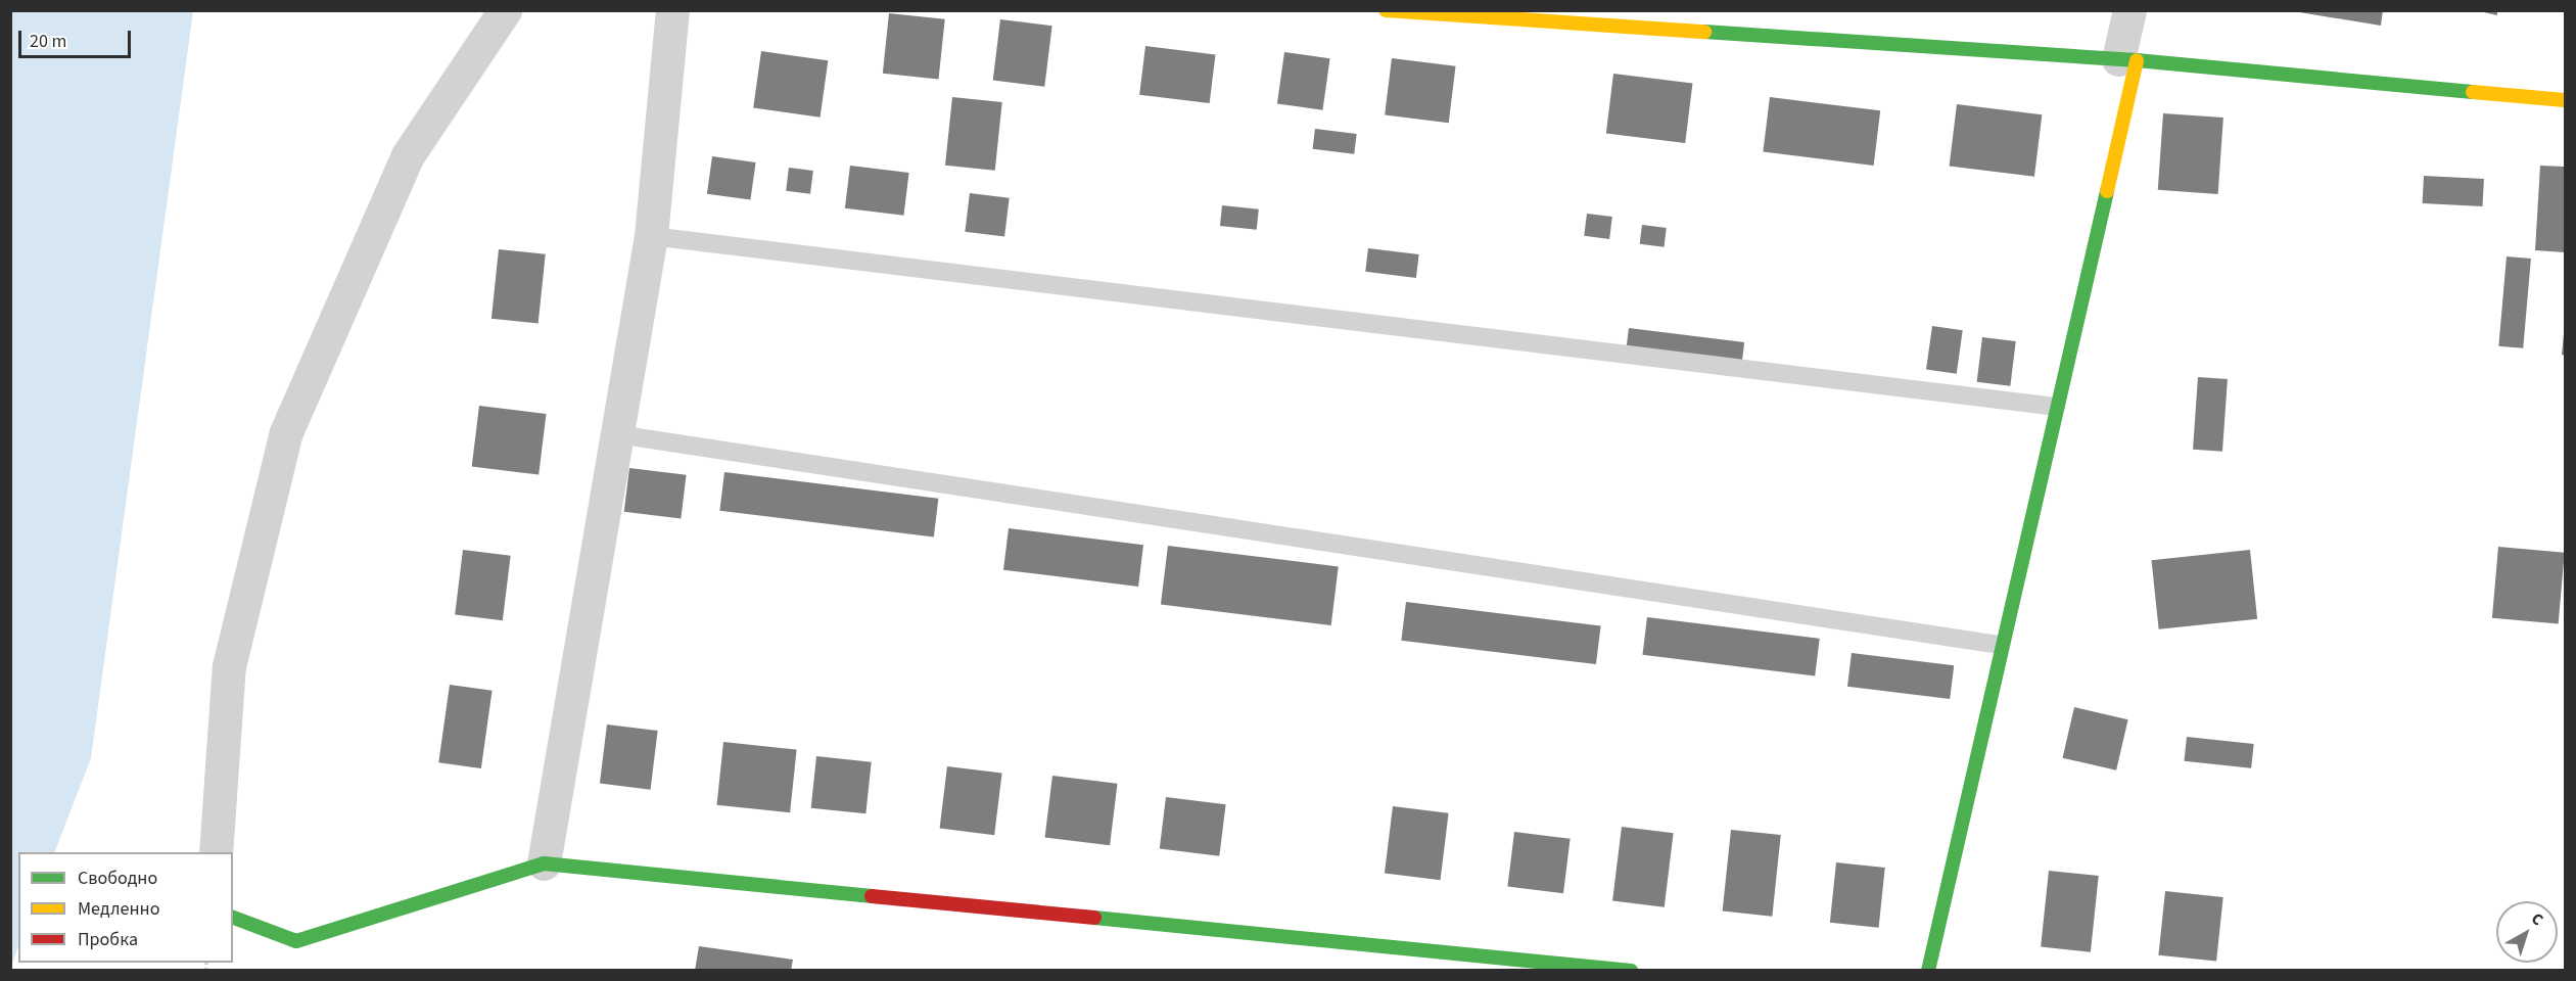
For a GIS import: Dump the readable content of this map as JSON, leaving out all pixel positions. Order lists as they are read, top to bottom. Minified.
{"legend":["Свободно","Медленно","Пробка"],"scale_bar":"20 m","north":"top right"}
